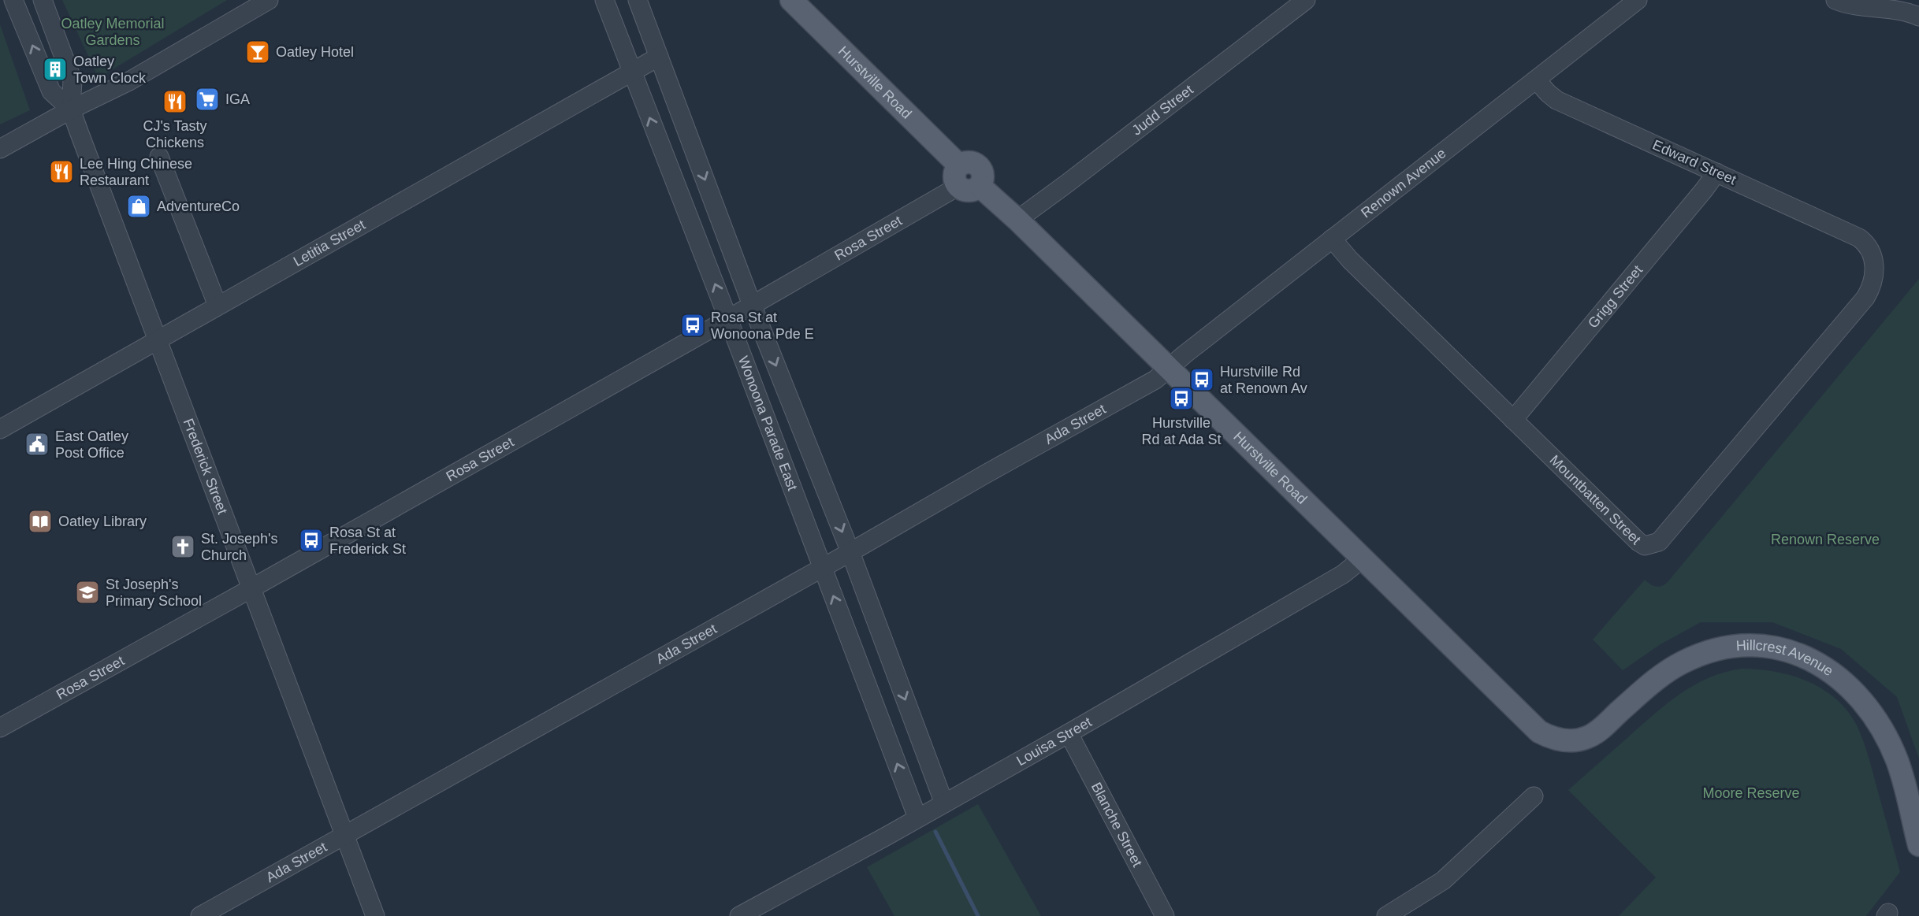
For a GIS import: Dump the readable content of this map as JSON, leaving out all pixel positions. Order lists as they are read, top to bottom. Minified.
{"streets":{"main road":["Hurstville Road","Hillcrest Avenue"],"street":["Judd Street","Edward Street","Renown Avenue","Rosa Street","Letitia Street","Grigg Street","Wonoona Parade East","Ada Street","Frederick Street","Mountbatten Street","Louisa Street","Blanche Street"]},"crossings":[["Hurstville Road","Judd Street"],["Hurstville Road","Renown Avenue"],["Hurstville Road","Rosa Street"],["Hurstville Road","Ada Street"],["Hurstville Road","Hillcrest Avenue"],["Hurstville Road","Louisa Street"],["Edward Street","Renown Avenue"],["Edward Street","Grigg Street"],["Edward Street","Mountbatten Street"],["Renown Avenue","Ada Street"],["Renown Avenue","Mountbatten Street"],["Rosa Street","Wonoona Parade East"],["Rosa Street","Frederick Street"],["Letitia Street","Wonoona Parade East"],["Letitia Street","Frederick Street"],["Grigg Street","Mountbatten Street"],["Wonoona Parade East","Ada Street"],["Wonoona Parade East","Louisa Street"],["Ada Street","Frederick Street"],["Louisa Street","Blanche Street"]],"parks":["Oatley Memorial Gardens","Renown Reserve","Moore Reserve"],"places":{"bar":["Oatley Hotel"],"building":["Oatley Town Clock"],"supermarket":["IGA"],"restaurant":["CJ's Tasty Chickens","Lee Hing Chinese Restaurant"],"shop":["AdventureCo"],"bus stop":["Rosa St at Wonoona Pde E","Hurstville Rd at Renown Av","Hurstville Rd at Ada St","Rosa St at Frederick St"],"public building":["East Oatley Post Office"],"library":["Oatley Library"],"church":["St. Joseph's Church"],"school or university":["St Joseph's Primary School"]}}
